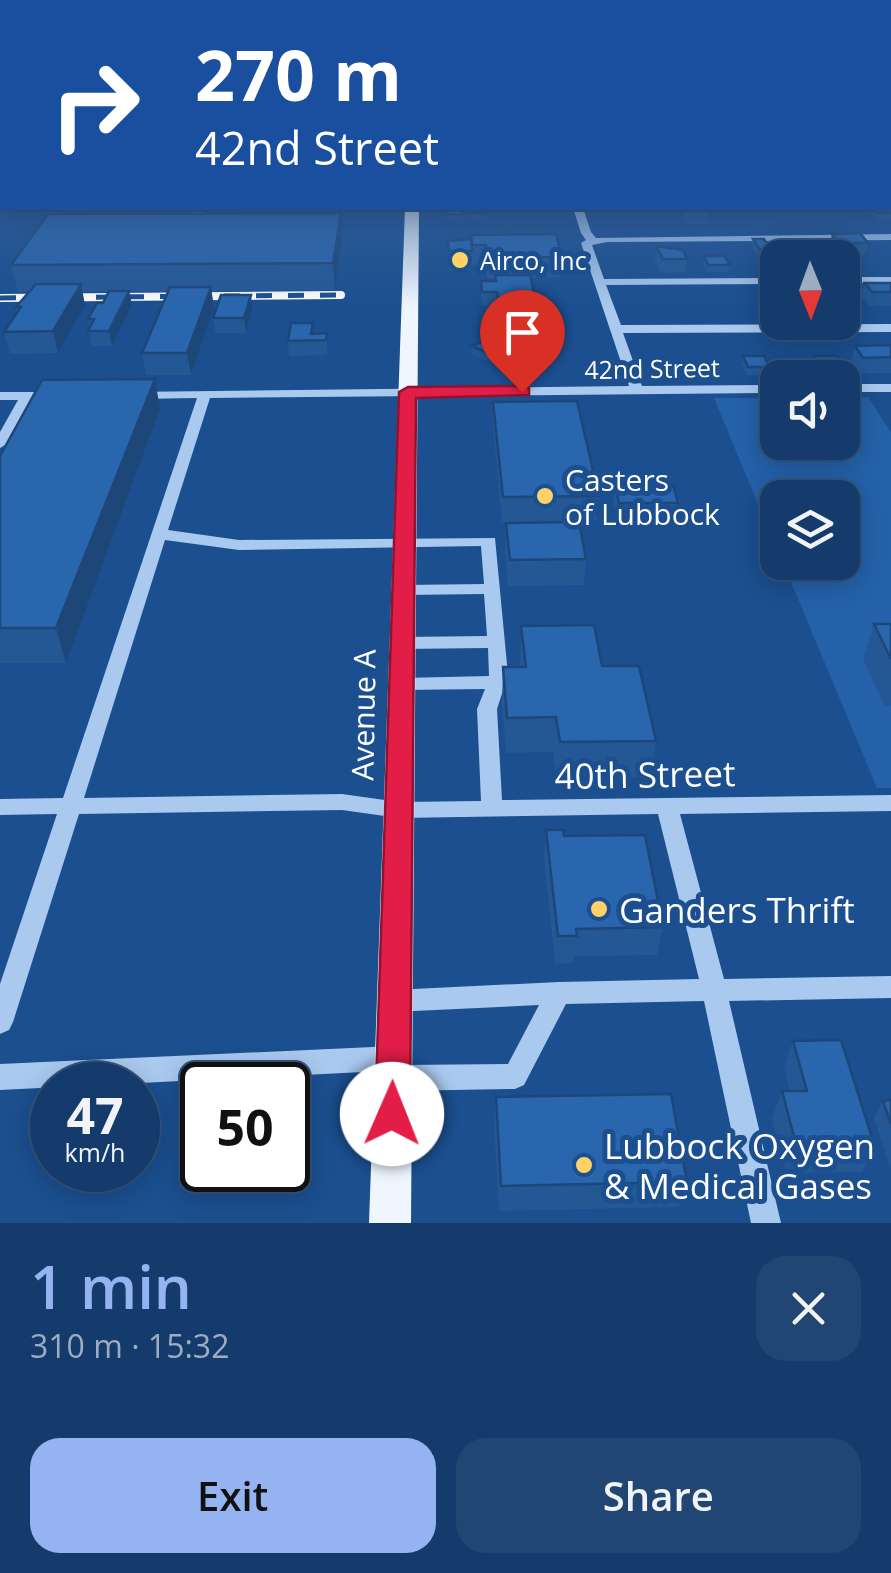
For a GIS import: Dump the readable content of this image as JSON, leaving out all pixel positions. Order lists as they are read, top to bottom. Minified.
{"streets":{"main road":["Avenue A"],"street":["42nd Street","40th Street"]},"crossings":[["42nd Street","Avenue A"],["Avenue A","40th Street"]],"places":["Airco, Inc","Casters of Lubbock","Ganders Thrift","Lubbock Oxygen & Medical Gases"],"north":"bottom","page":{"turn":["270 m","42nd Street"],"speed":"47 km/h","limit":"50","heading":["1 min","310 m · 15:32"],"buttons":["Exit","Share"]}}
